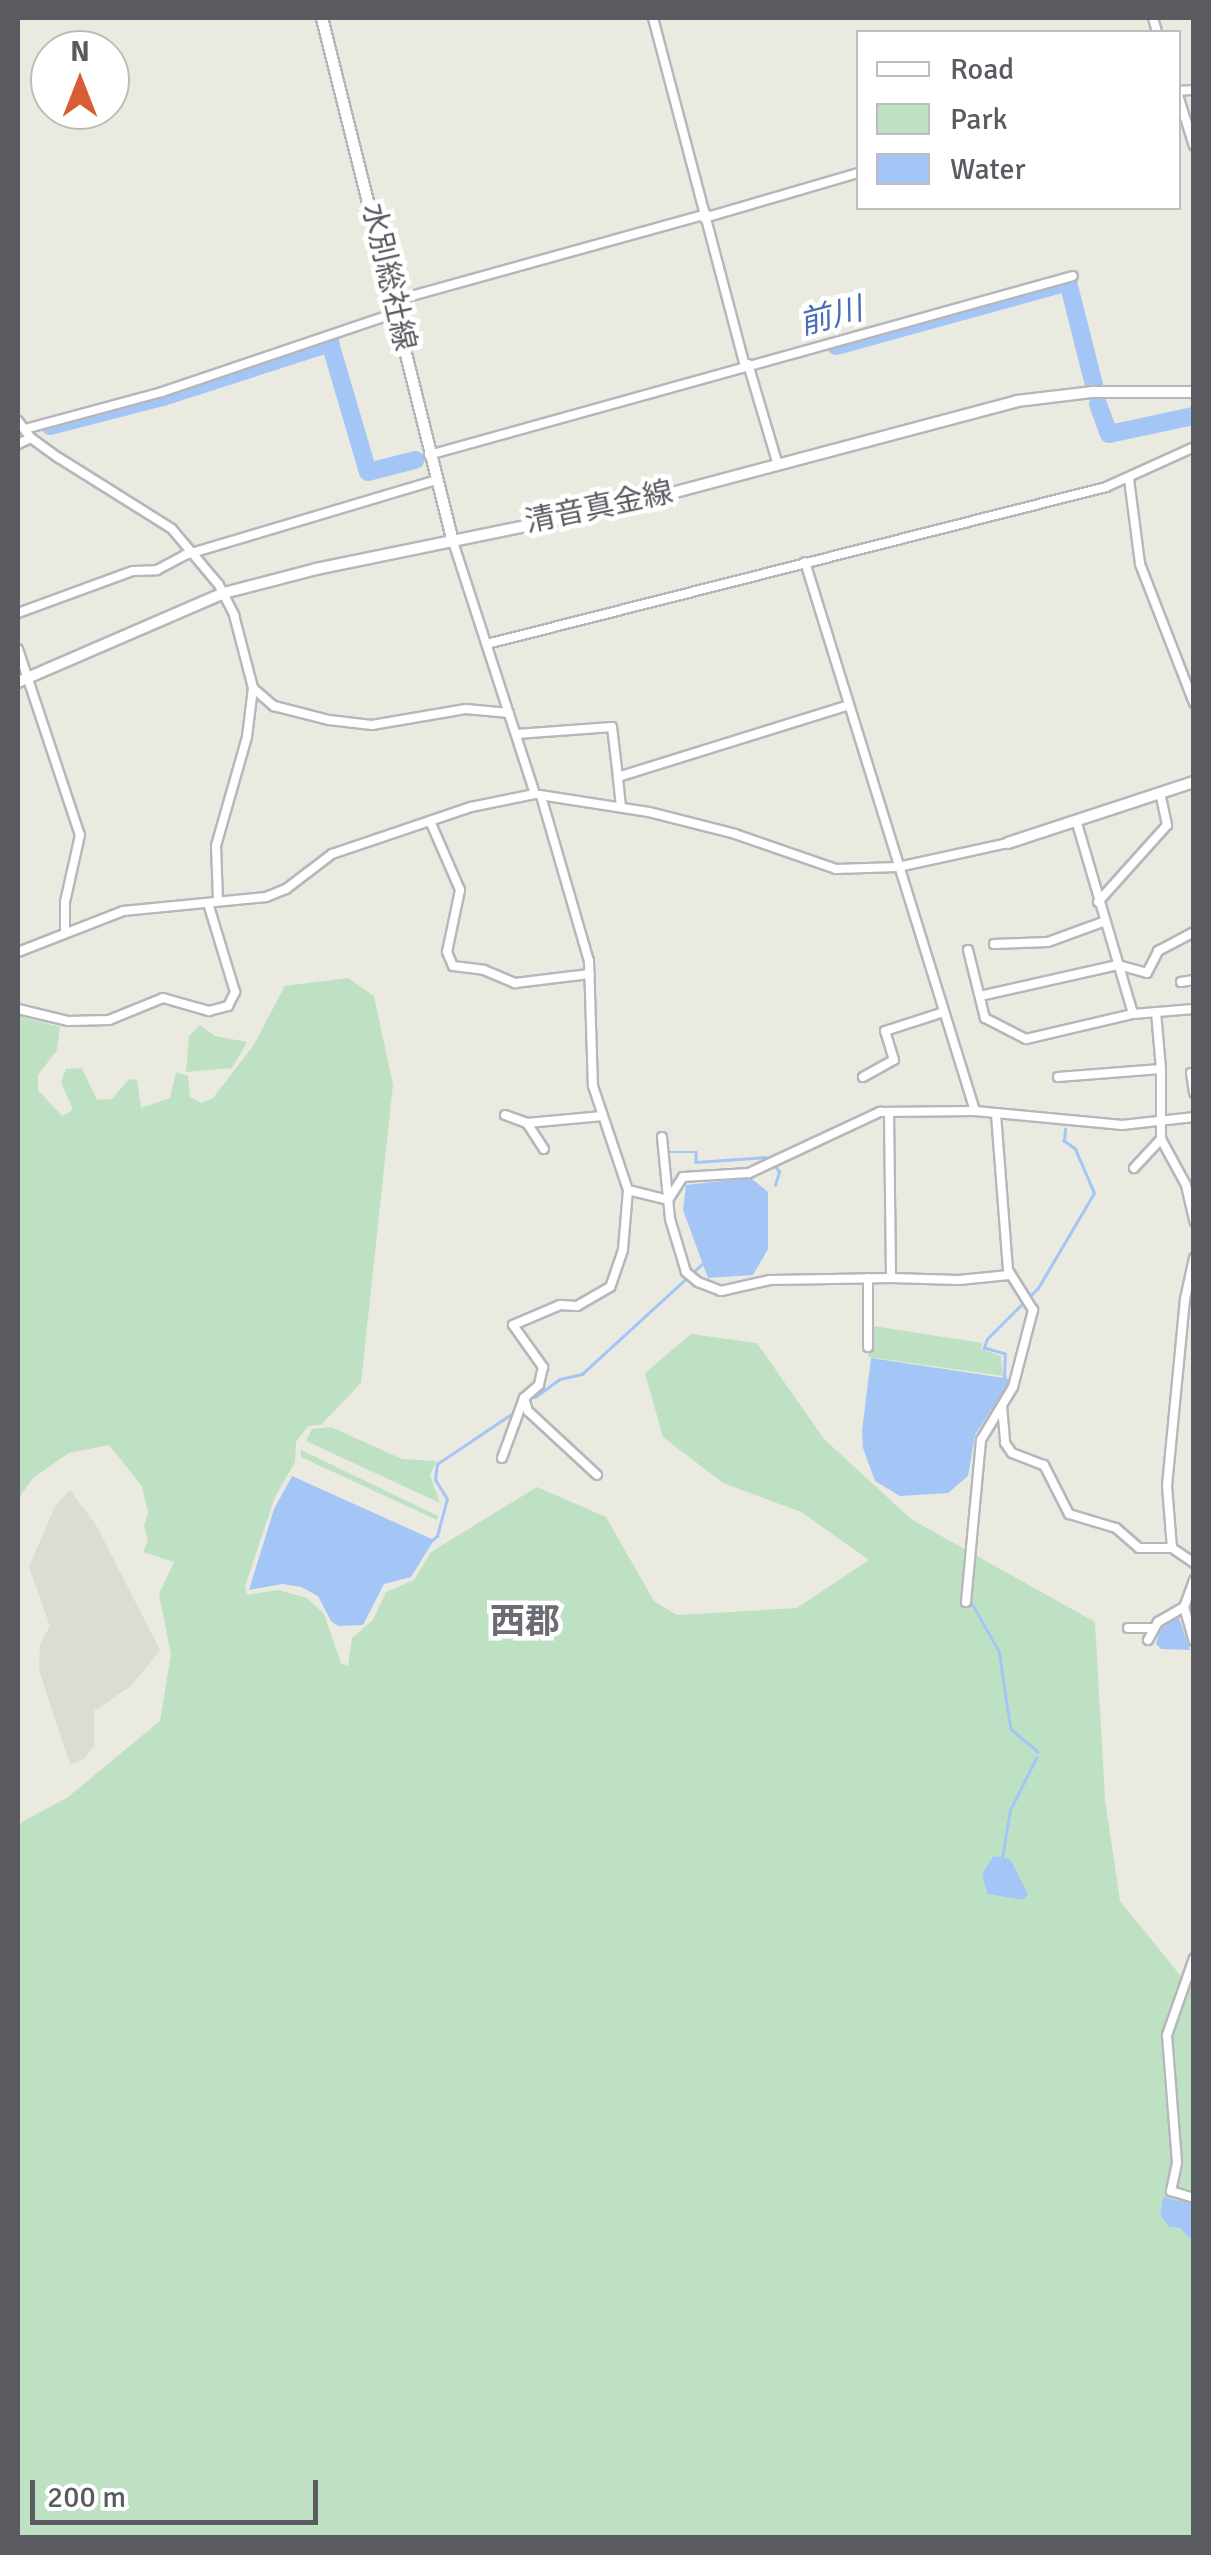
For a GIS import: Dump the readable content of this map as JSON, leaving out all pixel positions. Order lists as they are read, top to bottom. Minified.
{"streets":{"main road":["水別総社線","清音真金線"]},"crossings":[["水別総社線","清音真金線"]],"districts":["西郡"],"water":["前川"],"legend":["Road","Park","Water"],"scale_bar":"200 m","north":"top"}
